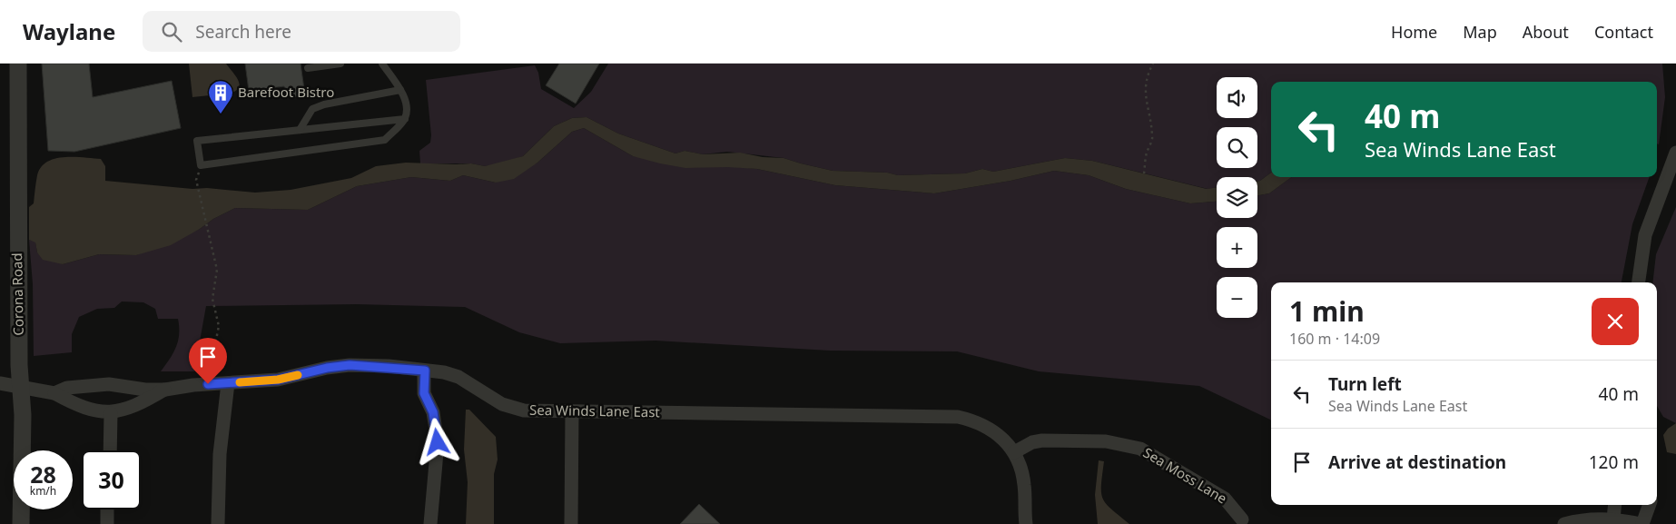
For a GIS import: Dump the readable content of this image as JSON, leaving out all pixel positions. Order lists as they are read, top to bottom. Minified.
{"streets":{"street":["Corona Road","Sea Winds Lane East","Sea Moss Lane"]},"crossings":[["Corona Road","Sea Winds Lane East"],["Sea Winds Lane East","Sea Moss Lane"]],"places":{"building":["Barefoot Bistro"]},"page":{"header":"Waylane","search":"Search here","nav":["Home","Map","About","Contact"],"map_buttons":["+","−"],"turn":["40 m","Sea Winds Lane East"],"heading":["1 min","160 m · 14:09"],"list":[{"name":"Turn left","note":"Sea Winds Lane East","value":"40 m"},{"name":"Arrive at destination","value":"120 m"}],"speed":"28 km/h","limit":"30"}}
